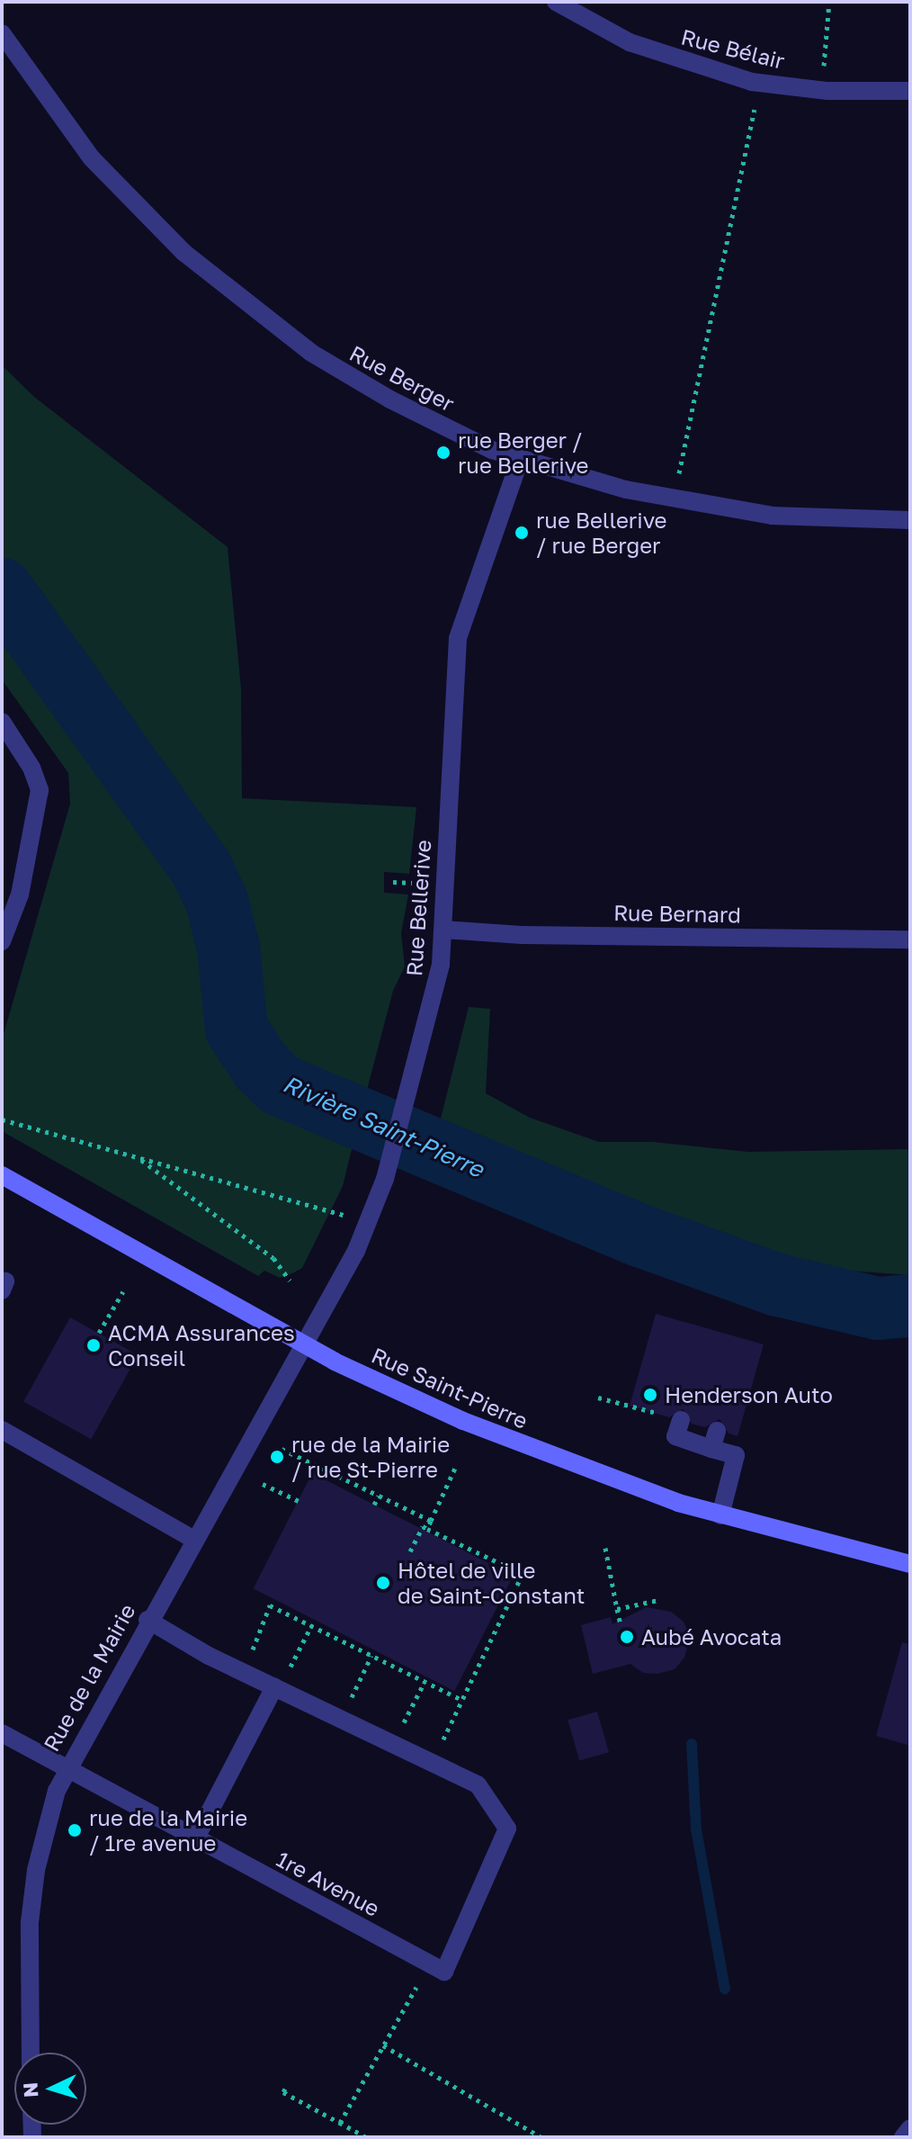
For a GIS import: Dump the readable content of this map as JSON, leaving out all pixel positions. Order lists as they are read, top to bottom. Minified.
{"streets":{"main road":["Rue Saint-Pierre"],"street":["Rue Bélair","Rue Berger","Rue Bellerive","Rue Bernard","Rue de la Mairie","1re Avenue"]},"crossings":[["Rue Berger","Rue Bellerive"],["Rue Bellerive","Rue Bernard"],["Rue Bellerive","Rue Saint-Pierre"],["Rue Bellerive","Rue de la Mairie"],["Rue Saint-Pierre","Rue de la Mairie"],["Rue de la Mairie","1re Avenue"]],"water":["Rivière Saint-Pierre"],"places":["rue Berger / rue Bellerive","rue Bellerive / rue Berger","ACMA Assurances Conseil","Henderson Auto","rue de la Mairie / rue St-Pierre","Hôtel de ville de Saint-Constant","Aubé Avocata","rue de la Mairie / 1re avenue"],"north":"left"}
